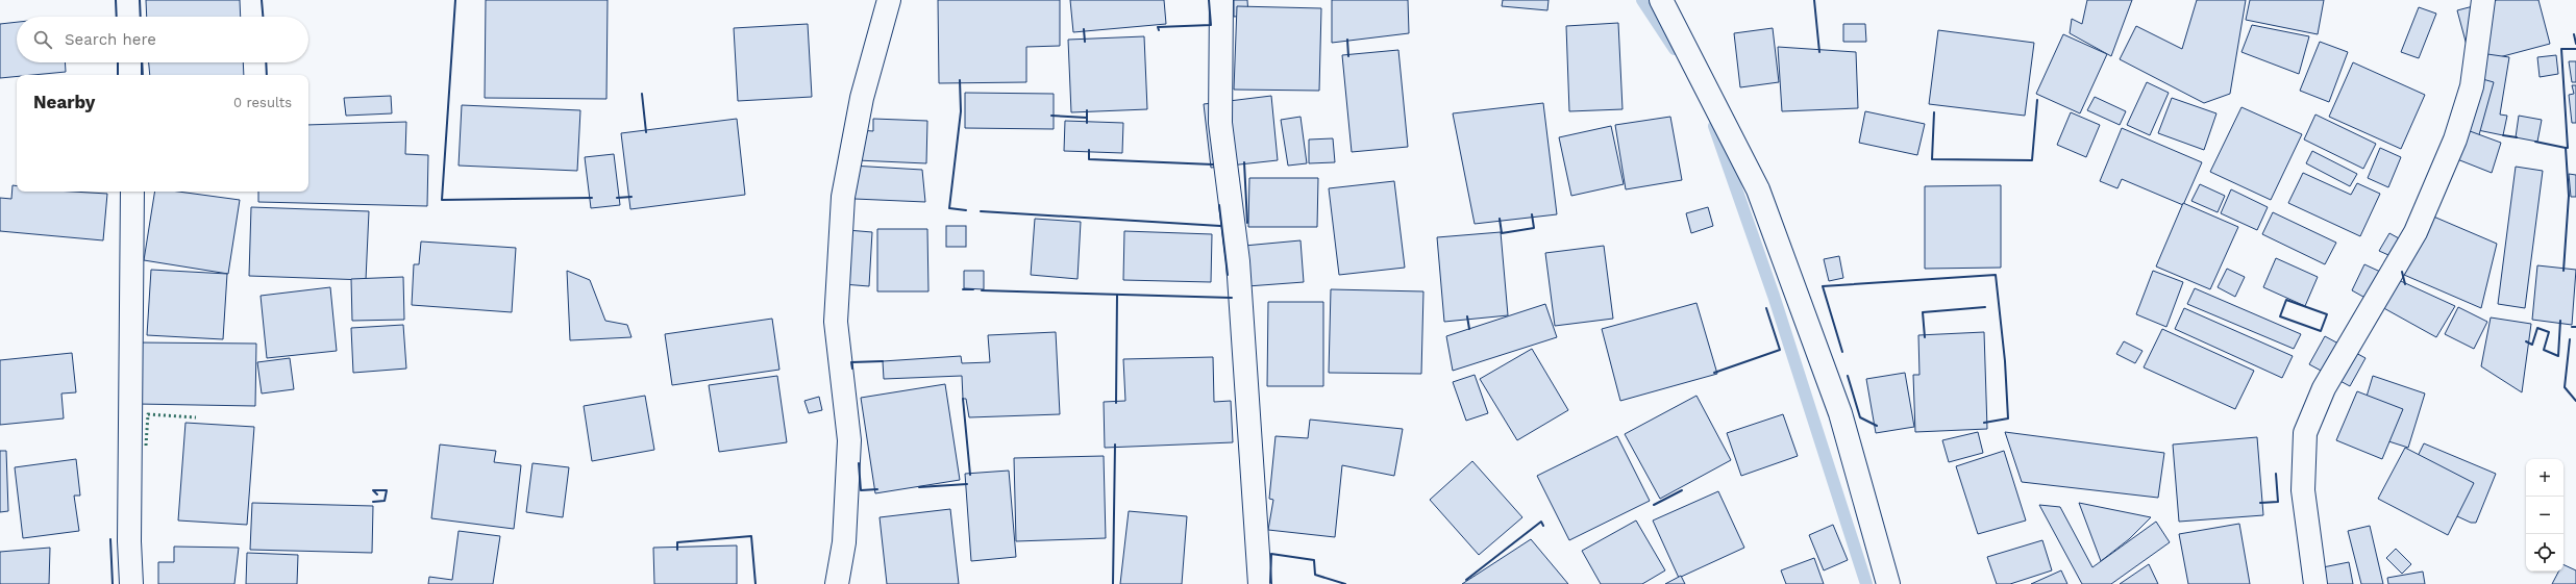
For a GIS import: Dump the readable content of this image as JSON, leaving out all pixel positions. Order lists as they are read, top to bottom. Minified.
{"page":{"search":"Search here","heading":["Nearby","0 results"],"map_buttons":["+","−"]}}
